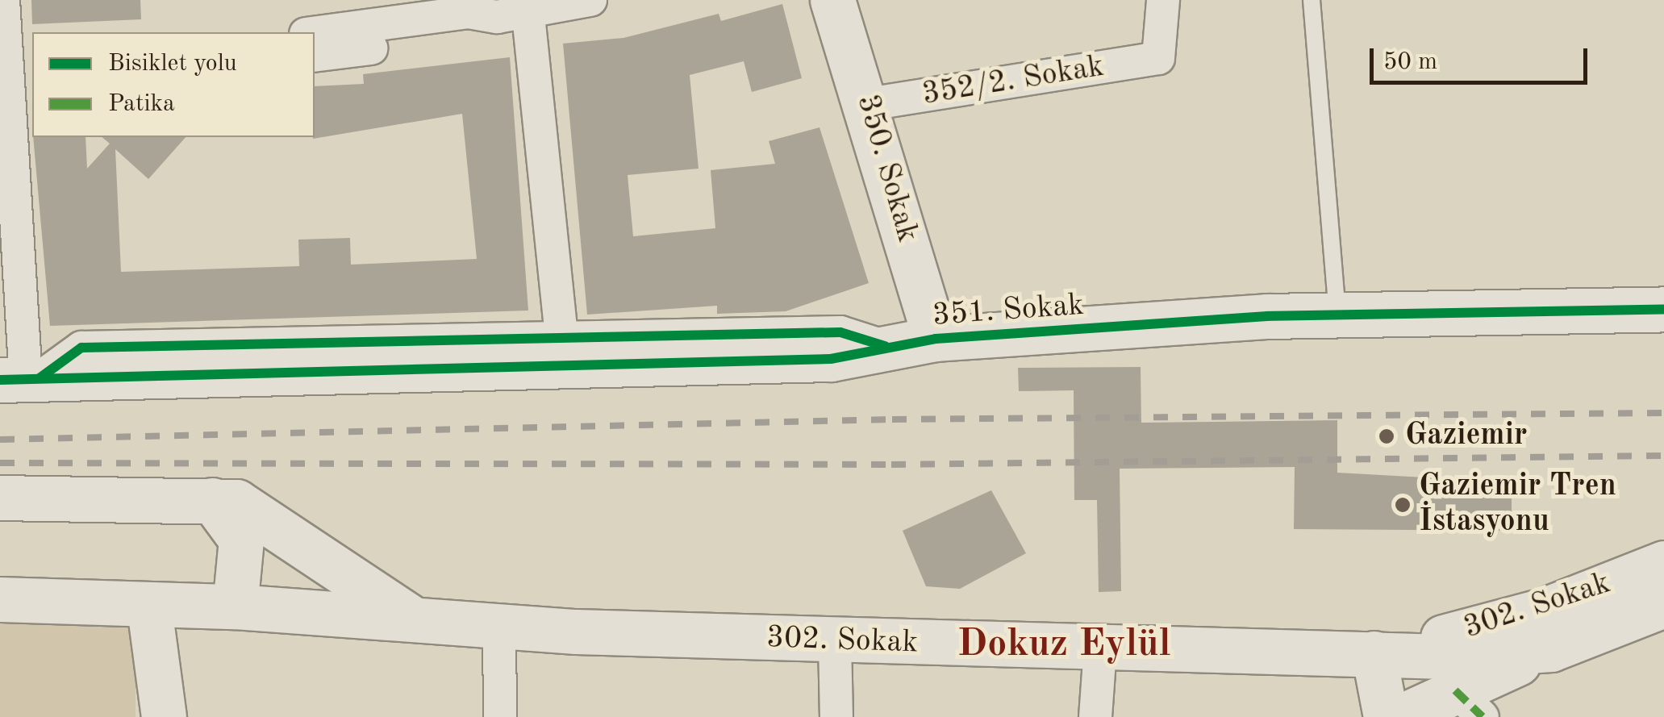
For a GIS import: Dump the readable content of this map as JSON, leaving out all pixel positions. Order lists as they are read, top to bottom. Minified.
{"streets":{"street":["352/2. Sokak","350. Sokak","351. Sokak","302. Sokak"]},"crossings":[["352/2. Sokak","350. Sokak"],["350. Sokak","351. Sokak"]],"districts":["Dokuz Eylül"],"places":["Gaziemir","Gaziemir Tren İstasyonu"],"legend":["Bisiklet yolu","Patika"],"scale_bar":"50 m"}
